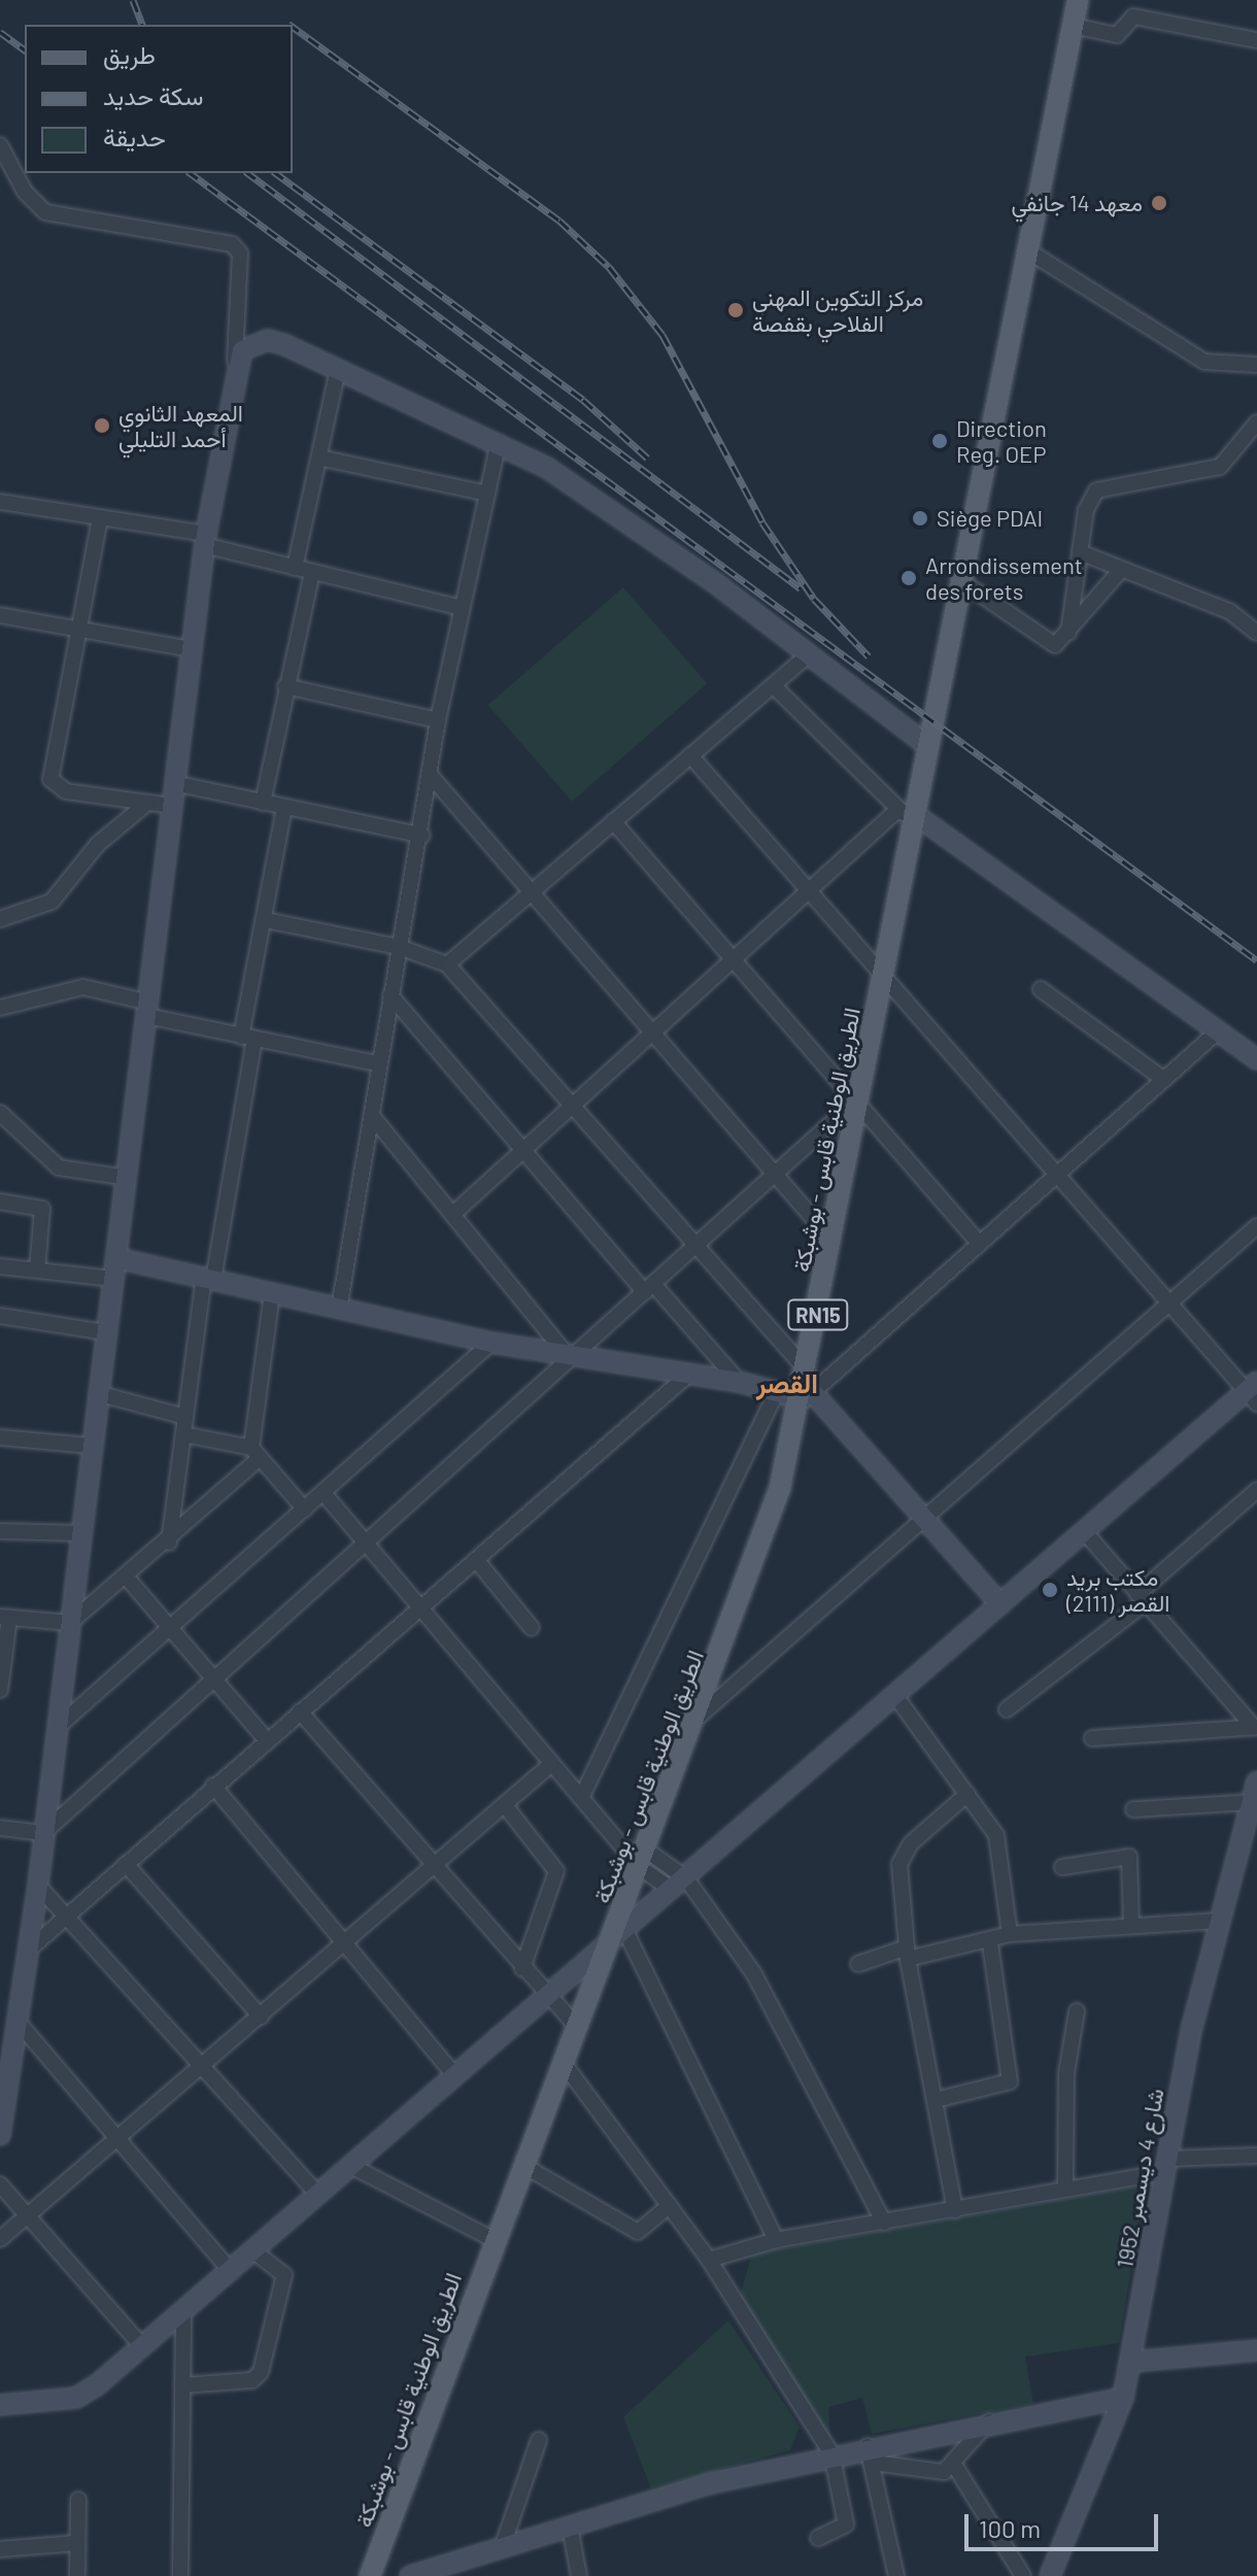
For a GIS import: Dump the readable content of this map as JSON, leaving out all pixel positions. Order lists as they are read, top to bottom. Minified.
{"streets":{"main road":["الطريق الوطنية قابس - بوشبكة","RN15"],"street":["شارع 4 ديسمبر 1952"]},"districts":["القصر"],"places":["معهد 14 جانفي","مركز التكوين المهني الفلاحي بقفصة","المعهد الثانوي أحمد التليلي","Direction Reg. OEP","Siège PDAI","Arrondissement des forets","مكتب بريد القصر (2111)"],"legend":["طريق","سكة حديد","حديقة"],"scale_bar":"100 m"}
